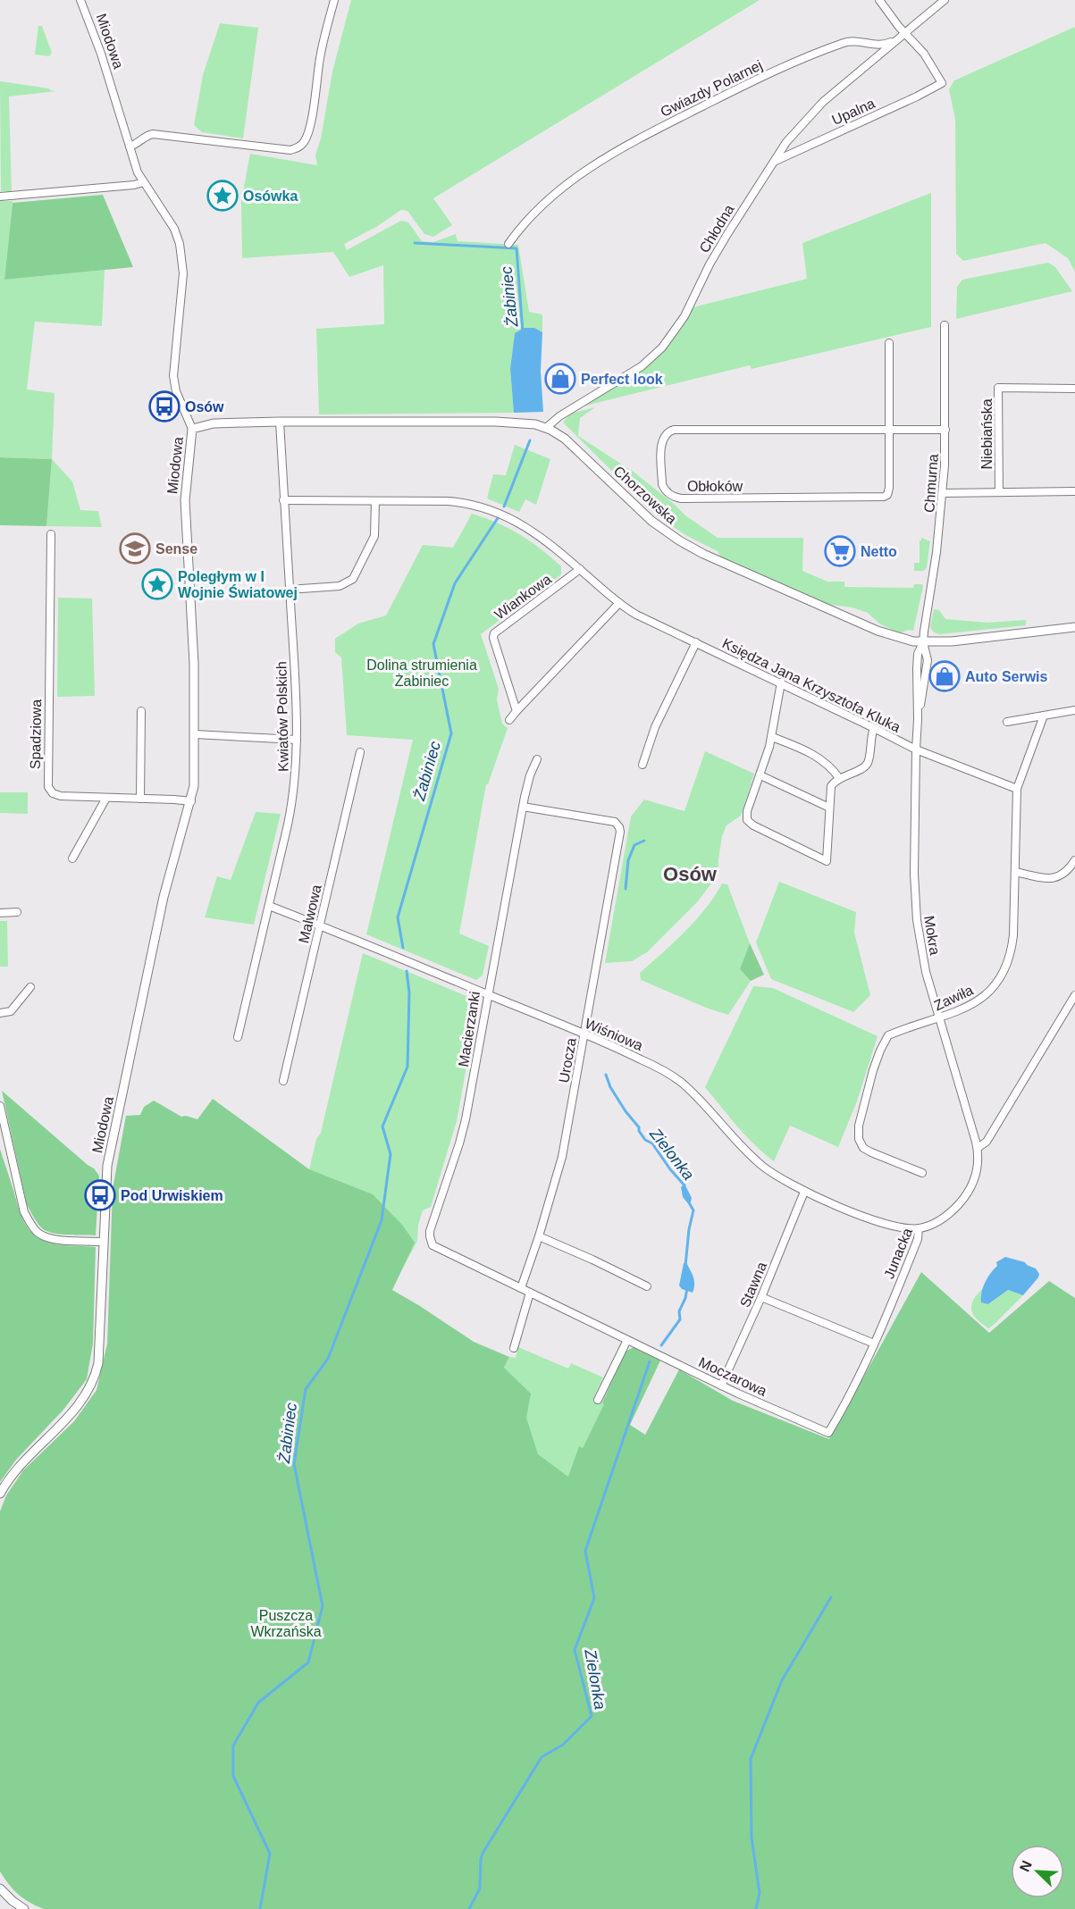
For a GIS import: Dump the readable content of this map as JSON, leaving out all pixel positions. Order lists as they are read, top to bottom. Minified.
{"streets":{"street":["Miodowa","Gwiazdy Polarnej","Upalna","Chłodna","Niebiańska","Chmurna","Obłoków","Chorzowska","Wiankowa","Księdza Jana Krzysztofa Kluka","Kwiatów Polskich","Spadziowa","Malwowa","Mokra","Zawiła","Macierzanki","Wiśniowa","Urocza","Junacka","Stawna","Moczarowa"]},"crossings":[["Miodowa","Chorzowska"],["Miodowa","Spadziowa"],["Gwiazdy Polarnej","Upalna"],["Gwiazdy Polarnej","Chłodna"],["Upalna","Chłodna"],["Chłodna","Chorzowska"],["Chmurna","Obłoków"],["Chmurna","Chorzowska"],["Chmurna","Mokra"],["Chorzowska","Kwiatów Polskich"],["Chorzowska","Mokra"],["Wiankowa","Księdza Jana Krzysztofa Kluka"],["Księdza Jana Krzysztofa Kluka","Kwiatów Polskich"],["Księdza Jana Krzysztofa Kluka","Mokra"],["Księdza Jana Krzysztofa Kluka","Zawiła"],["Kwiatów Polskich","Wiśniowa"],["Malwowa","Wiśniowa"],["Mokra","Zawiła"],["Mokra","Junacka"],["Macierzanki","Wiśniowa"],["Macierzanki","Urocza"],["Macierzanki","Moczarowa"],["Wiśniowa","Urocza"],["Wiśniowa","Junacka"],["Wiśniowa","Stawna"],["Urocza","Moczarowa"],["Junacka","Moczarowa"],["Stawna","Moczarowa"]],"districts":["Osów"],"water":["Żabiniec","Zielonka"],"parks":["Dolina strumienia Żabiniec","Puszcza Wkrzańska"],"places":{"place":["Osówka","Poległym w I Wojnie Światowej"],"shop":["Perfect look","Auto Serwis"],"bus stop":["Osów","Pod Urwiskiem"],"school or university":["Sense"],"supermarket":["Netto"]},"north":"top left"}
